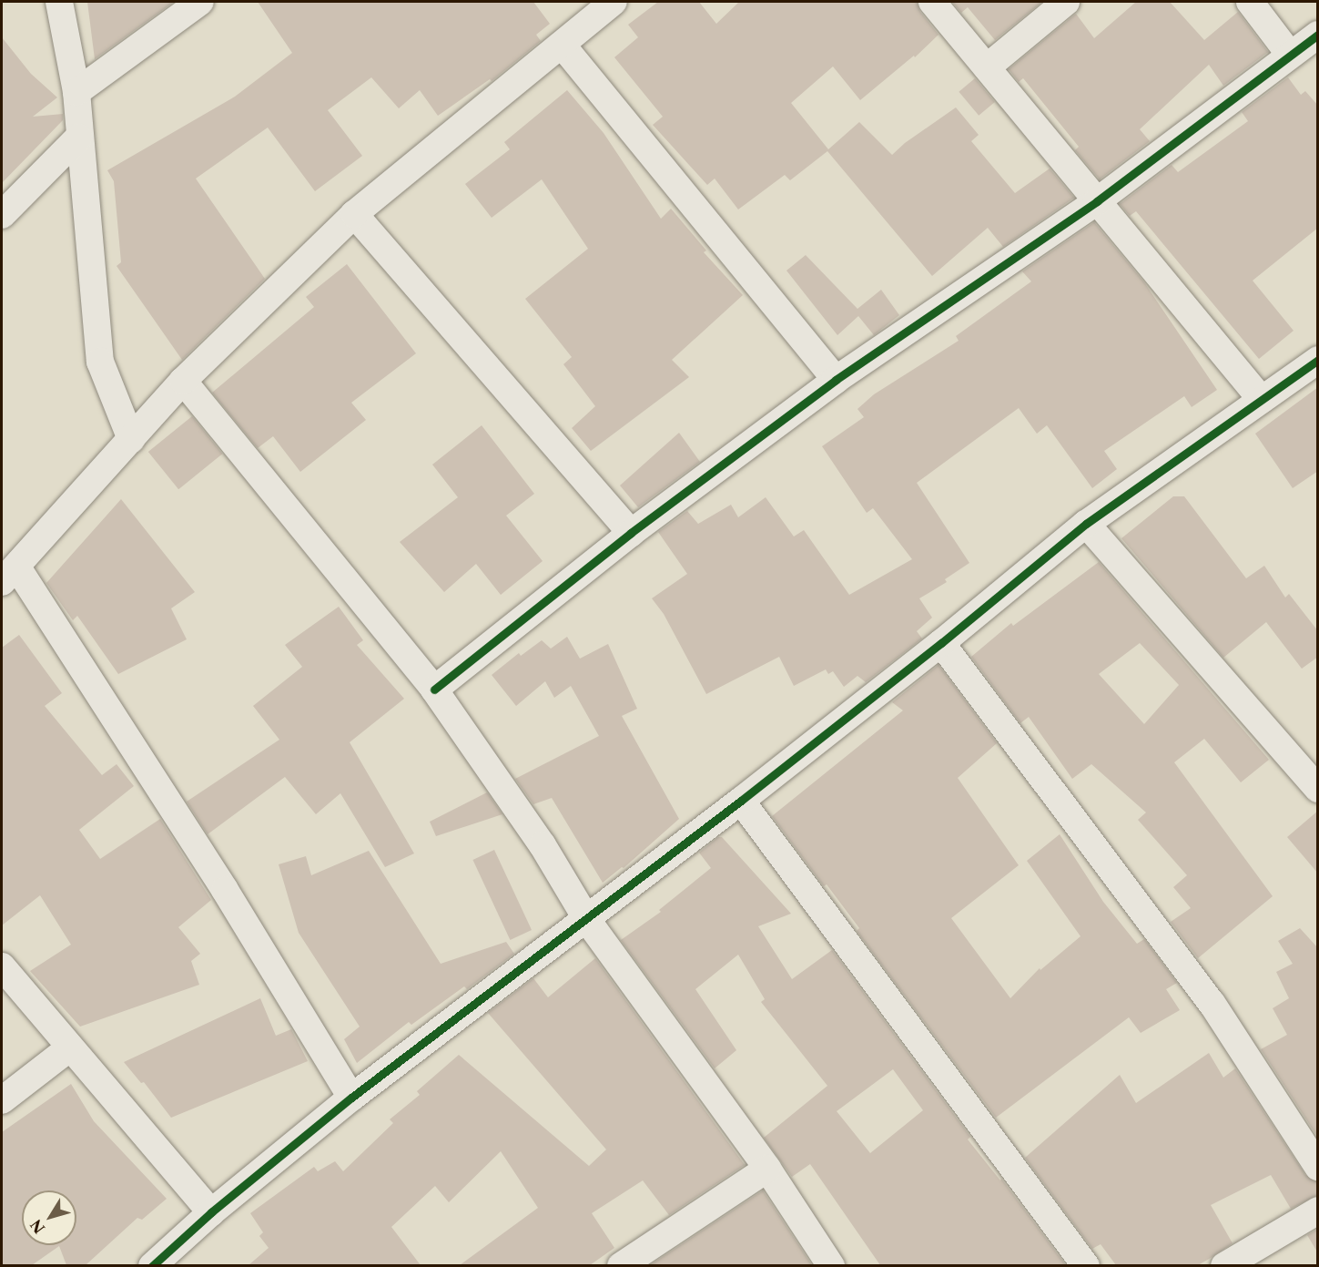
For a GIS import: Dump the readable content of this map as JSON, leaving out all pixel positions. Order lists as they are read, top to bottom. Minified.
{"north":"bottom left"}
